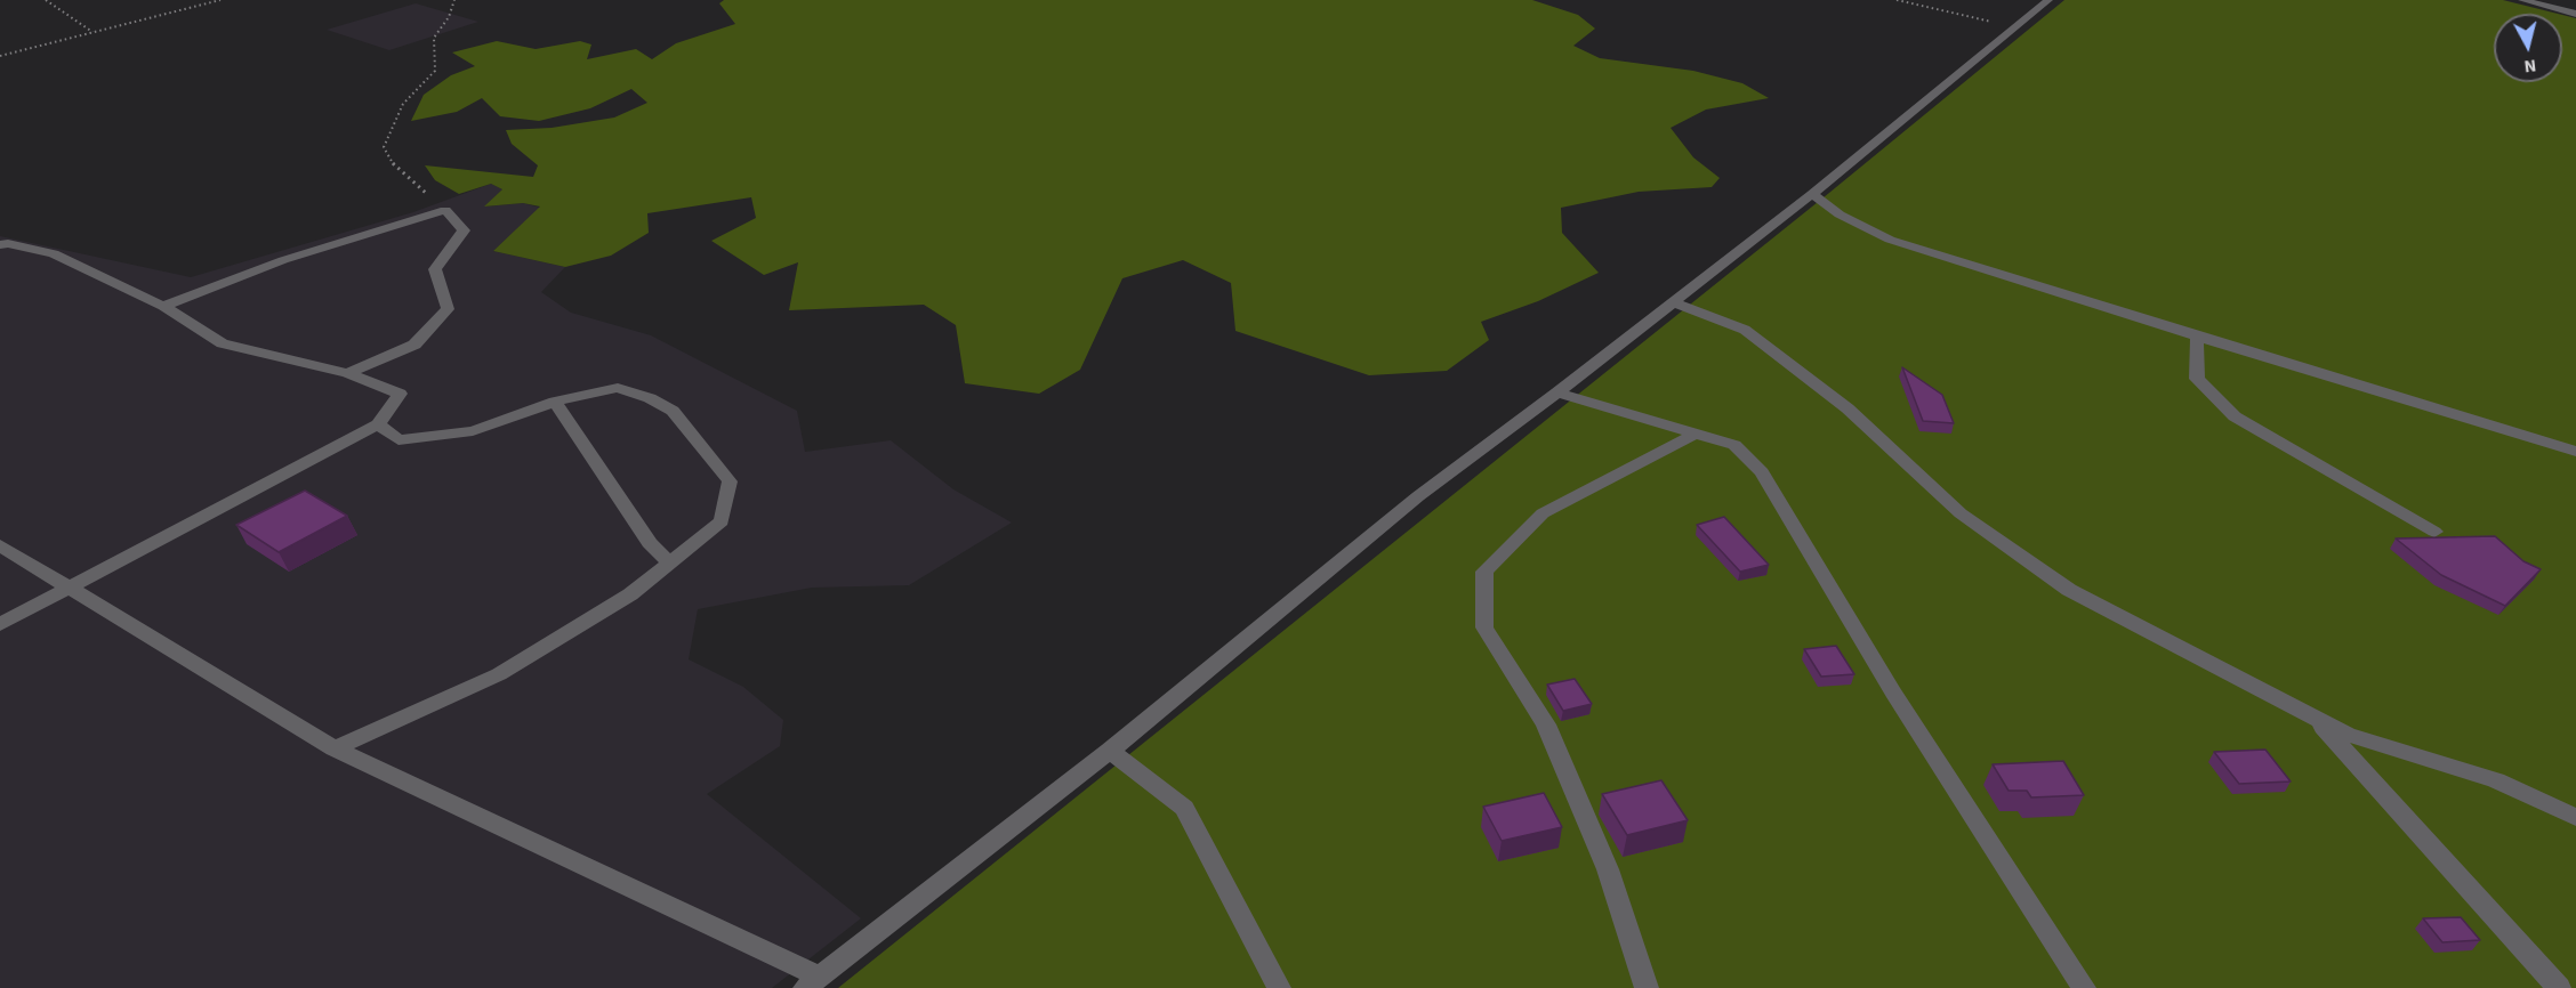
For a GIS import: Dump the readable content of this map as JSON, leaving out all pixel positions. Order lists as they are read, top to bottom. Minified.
{"north":"bottom"}
